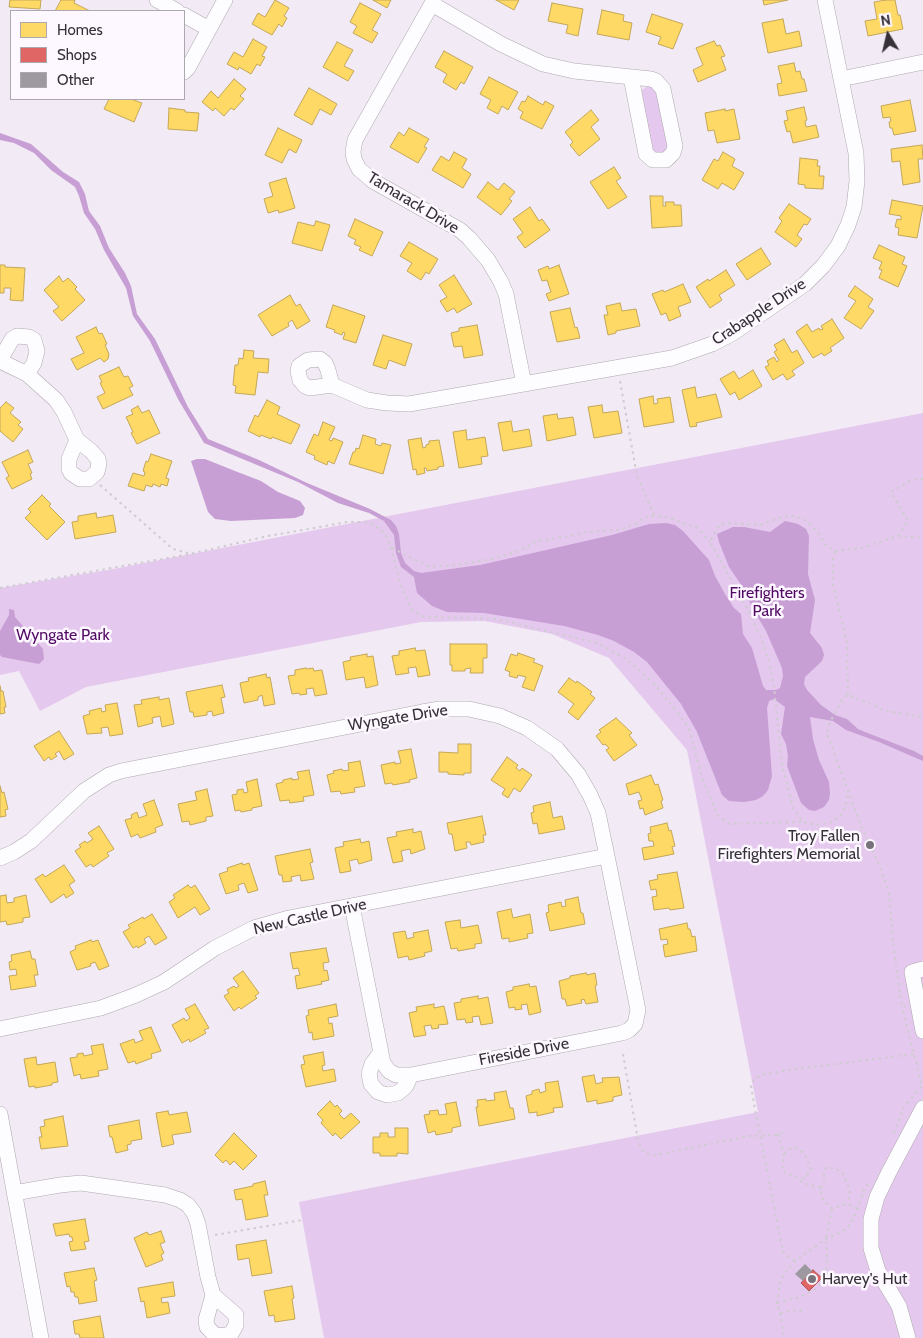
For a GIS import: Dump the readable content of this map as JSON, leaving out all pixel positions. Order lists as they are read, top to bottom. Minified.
{"streets":{"street":["Tamarack Drive","Crabapple Drive","Wyngate Drive","New Castle Drive","Fireside Drive"]},"crossings":[["Tamarack Drive","Crabapple Drive"],["Wyngate Drive","New Castle Drive"],["Wyngate Drive","Fireside Drive"],["New Castle Drive","Fireside Drive"]],"parks":["Firefighters Park","Wyngate Park"],"places":["Troy Fallen Firefighters Memorial","Harvey's Hut"],"legend":["Homes","Shops","Other"],"north":"top"}
